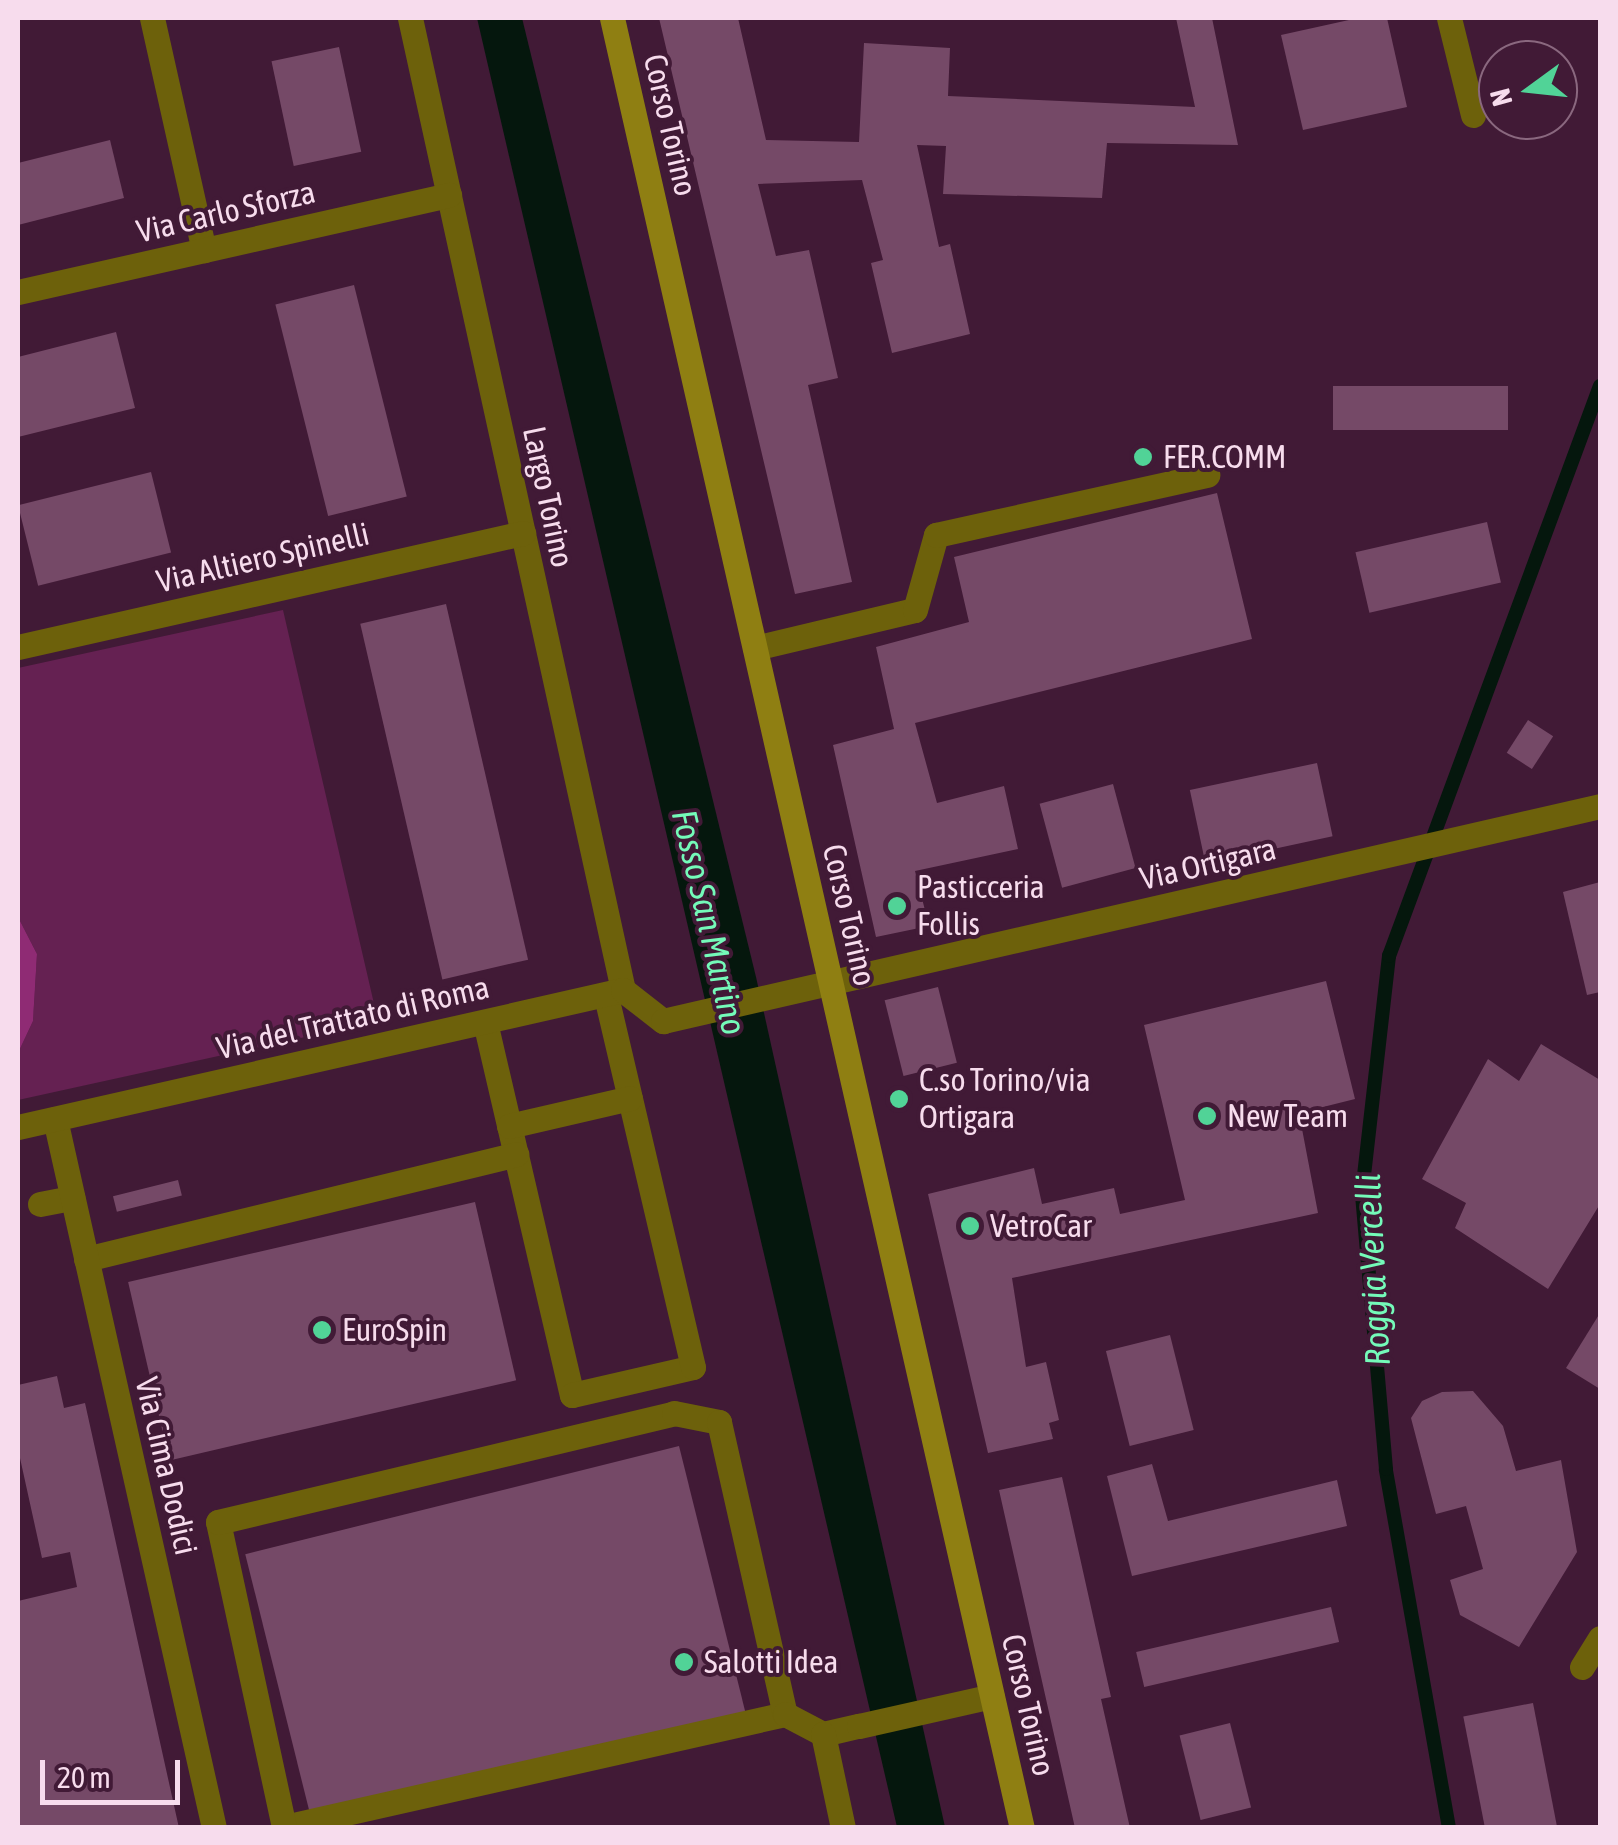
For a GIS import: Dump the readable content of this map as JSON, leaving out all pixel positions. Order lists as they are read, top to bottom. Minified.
{"streets":{"main road":["Corso Torino"],"street":["Via Carlo Sforza","Largo Torino","Via Altiero Spinelli","Via Ortigara","Via del Trattato di Roma","Via Cima Dodici"]},"crossings":[["Corso Torino","Via Ortigara"],["Via Carlo Sforza","Largo Torino"],["Largo Torino","Via Altiero Spinelli"],["Largo Torino","Via Ortigara"],["Largo Torino","Via del Trattato di Roma"],["Via Ortigara","Via del Trattato di Roma"],["Via del Trattato di Roma","Via Cima Dodici"]],"water":["Fosso San Martino","Roggia Vercelli"],"places":["FER.COMM","Pasticceria Follis","C.so Torino/via Ortigara","New Team","VetroCar","EuroSpin","Salotti Idea"],"scale_bar":"20 m","north":"left"}
